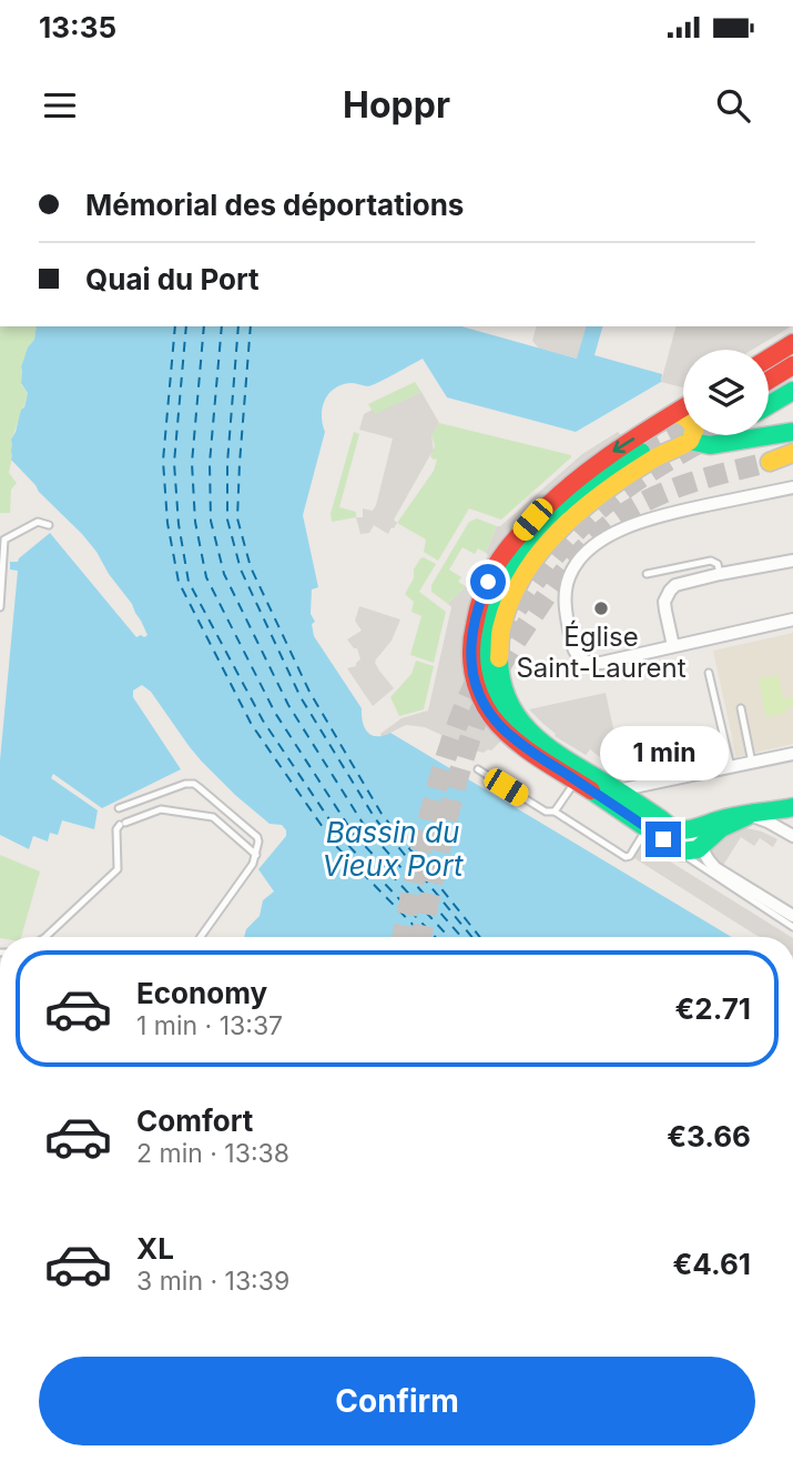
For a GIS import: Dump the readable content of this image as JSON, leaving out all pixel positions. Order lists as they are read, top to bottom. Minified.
{"water":["Bassin du Vieux Port"],"places":["Église Saint-Laurent"],"page":{"status":"13:35","header":"Hoppr","banner":["Mémorial des déportations","Quai du Port"],"bubble":"1 min","list":[{"name":"Economy","note":"1 min · 13:37","value":"€2.71"},{"name":"Comfort","note":"2 min · 13:38","value":"€3.66"},{"name":"XL","note":"3 min · 13:39","value":"€4.61"}],"buttons":"Confirm"}}
